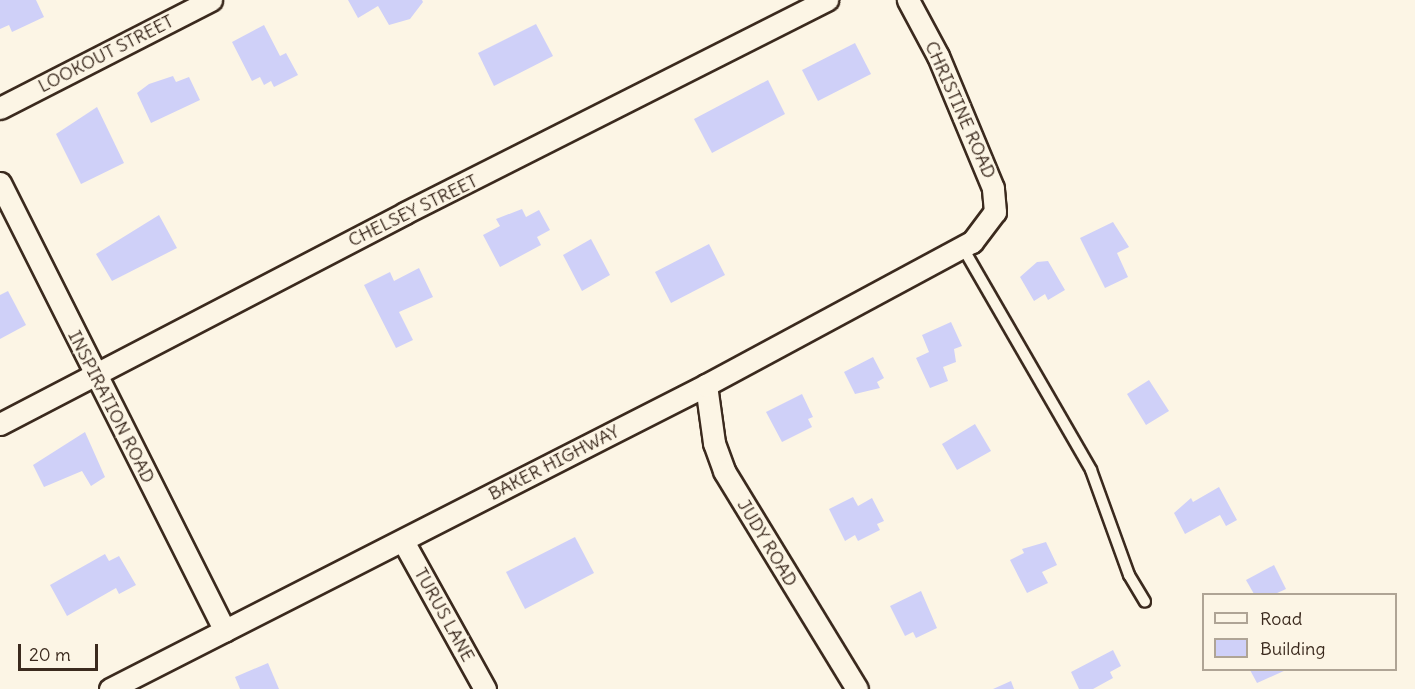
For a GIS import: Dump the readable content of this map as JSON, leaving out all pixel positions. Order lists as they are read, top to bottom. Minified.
{"streets":{"street":["LOOKOUT STREET","CHRISTINE ROAD","CHELSEY STREET","INSPIRATION ROAD","BAKER HIGHWAY","JUDY ROAD","TURUS LANE"]},"crossings":[["CHRISTINE ROAD","BAKER HIGHWAY"],["CHELSEY STREET","INSPIRATION ROAD"],["INSPIRATION ROAD","BAKER HIGHWAY"],["BAKER HIGHWAY","JUDY ROAD"],["BAKER HIGHWAY","TURUS LANE"]],"legend":["Road","Building"],"scale_bar":"20 m"}
